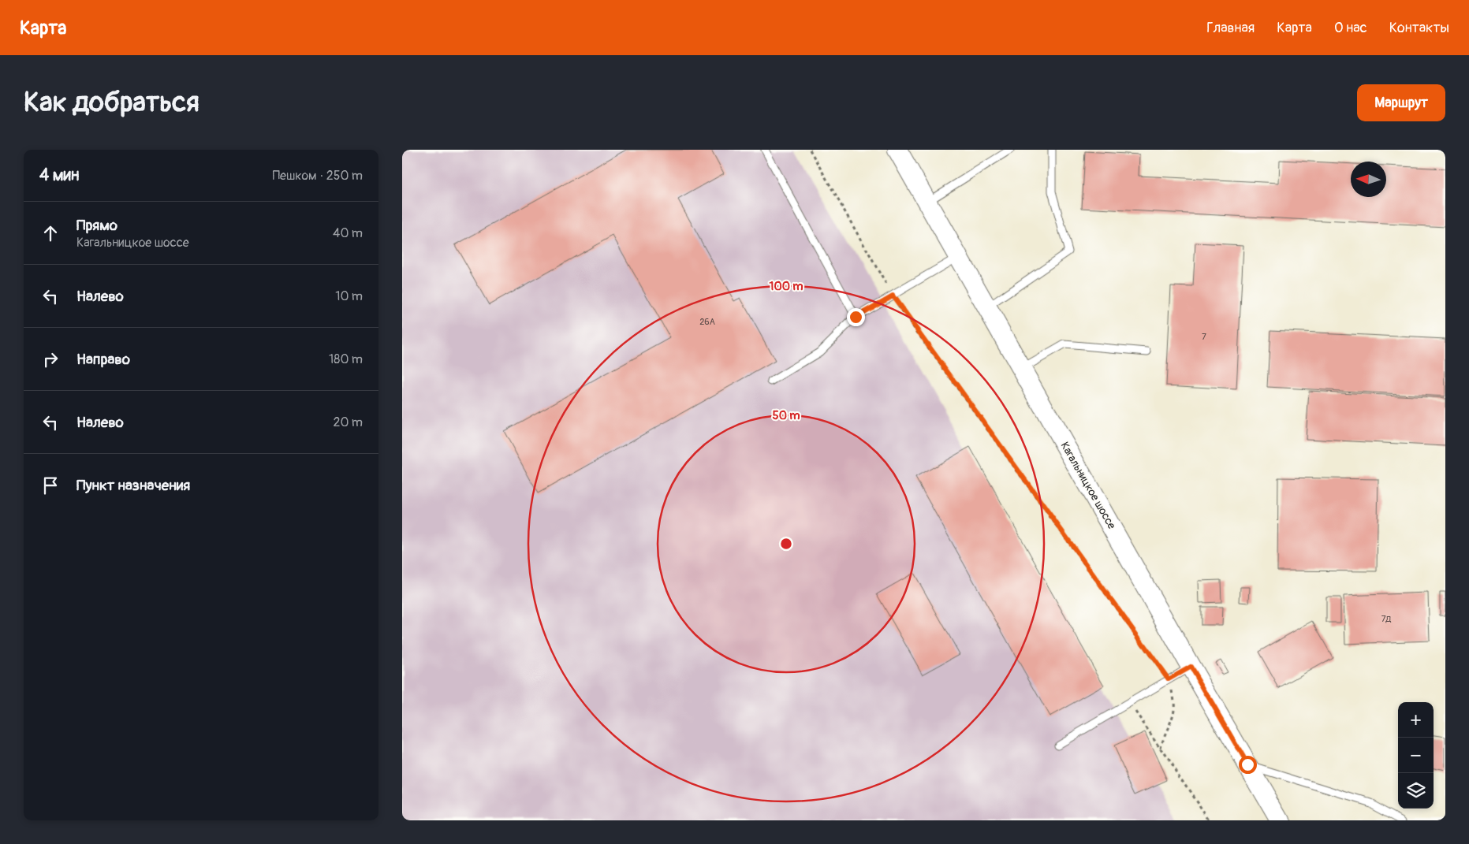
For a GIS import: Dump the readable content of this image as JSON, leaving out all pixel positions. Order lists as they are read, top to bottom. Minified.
{"streets":{"main road":["Кагальницкое шоссе"]},"house_numbers":["26А","7","7Д"],"north":"left","page":{"header":"Карта","nav":["Главная","Карта","О нас","Контакты"],"buttons":"Маршрут","title":"Как добраться","heading":["4 мин","Пешком · 250 m"],"list":[["Прямо","Кагальницкое шоссе","40 m"],["Налево","10 m"],["Направо","180 m"],["Налево","20 m"],"Пункт назначения"],"map_buttons":["+","−"]},"rings":["100 m","50 m"]}
